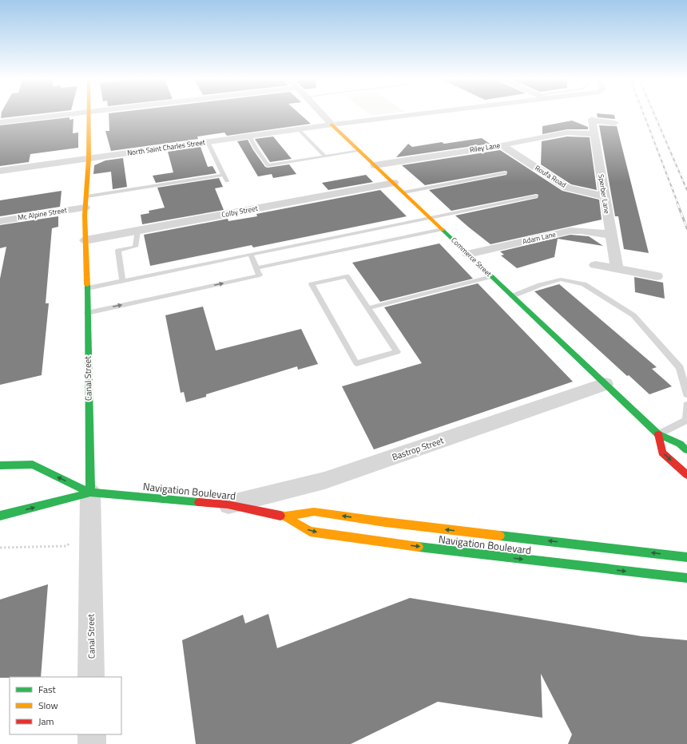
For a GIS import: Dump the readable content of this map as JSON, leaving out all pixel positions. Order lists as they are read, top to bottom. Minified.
{"streets":{"street":["North Saint Charles Street","Riley Lane","Roufa Road","Sperber Lane","Colby Street","Mc Alpine Street","Adam Lane","Commerce Street","Canal Street","Bastrop Street","Navigation Boulevard"]},"crossings":[["North Saint Charles Street","Commerce Street"],["North Saint Charles Street","Canal Street"],["Riley Lane","Roufa Road"],["Riley Lane","Sperber Lane"],["Riley Lane","Commerce Street"],["Roufa Road","Sperber Lane"],["Sperber Lane","Adam Lane"],["Colby Street","Commerce Street"],["Colby Street","Canal Street"],["Mc Alpine Street","Canal Street"],["Adam Lane","Commerce Street"],["Commerce Street","Bastrop Street"],["Canal Street","Navigation Boulevard"],["Bastrop Street","Navigation Boulevard"]],"legend":["Fast","Slow","Jam"]}
